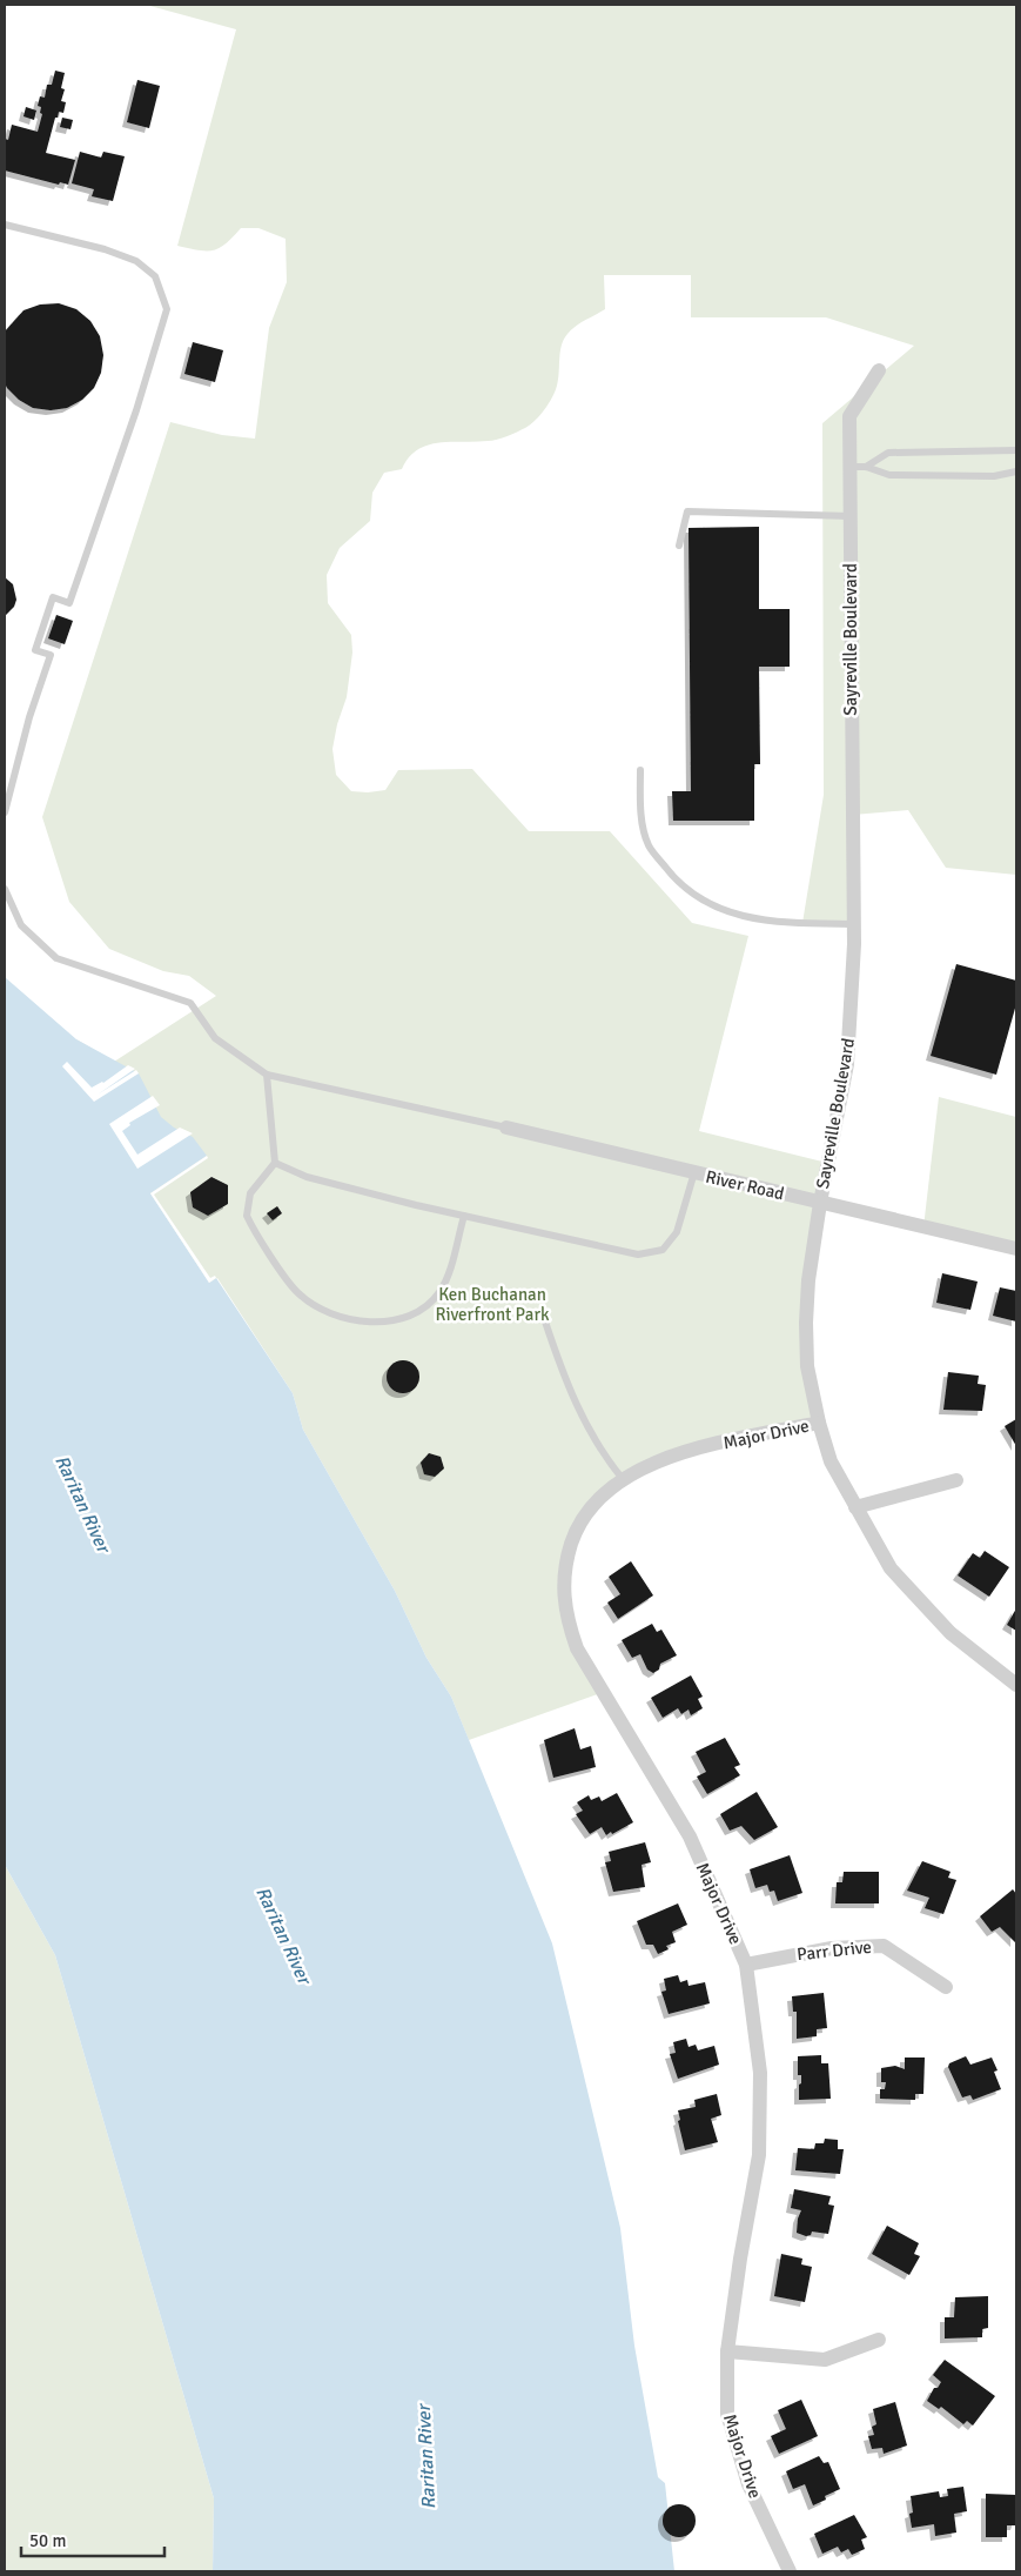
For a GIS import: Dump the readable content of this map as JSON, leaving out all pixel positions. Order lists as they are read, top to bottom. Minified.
{"streets":{"street":["Sayreville Boulevard","River Road","Major Drive","Parr Drive"]},"crossings":[["Sayreville Boulevard","River Road"],["Sayreville Boulevard","Major Drive"],["Major Drive","Parr Drive"]],"water":["Raritan River"],"parks":["Ken Buchanan Riverfront Park"],"scale_bar":"50 m"}
